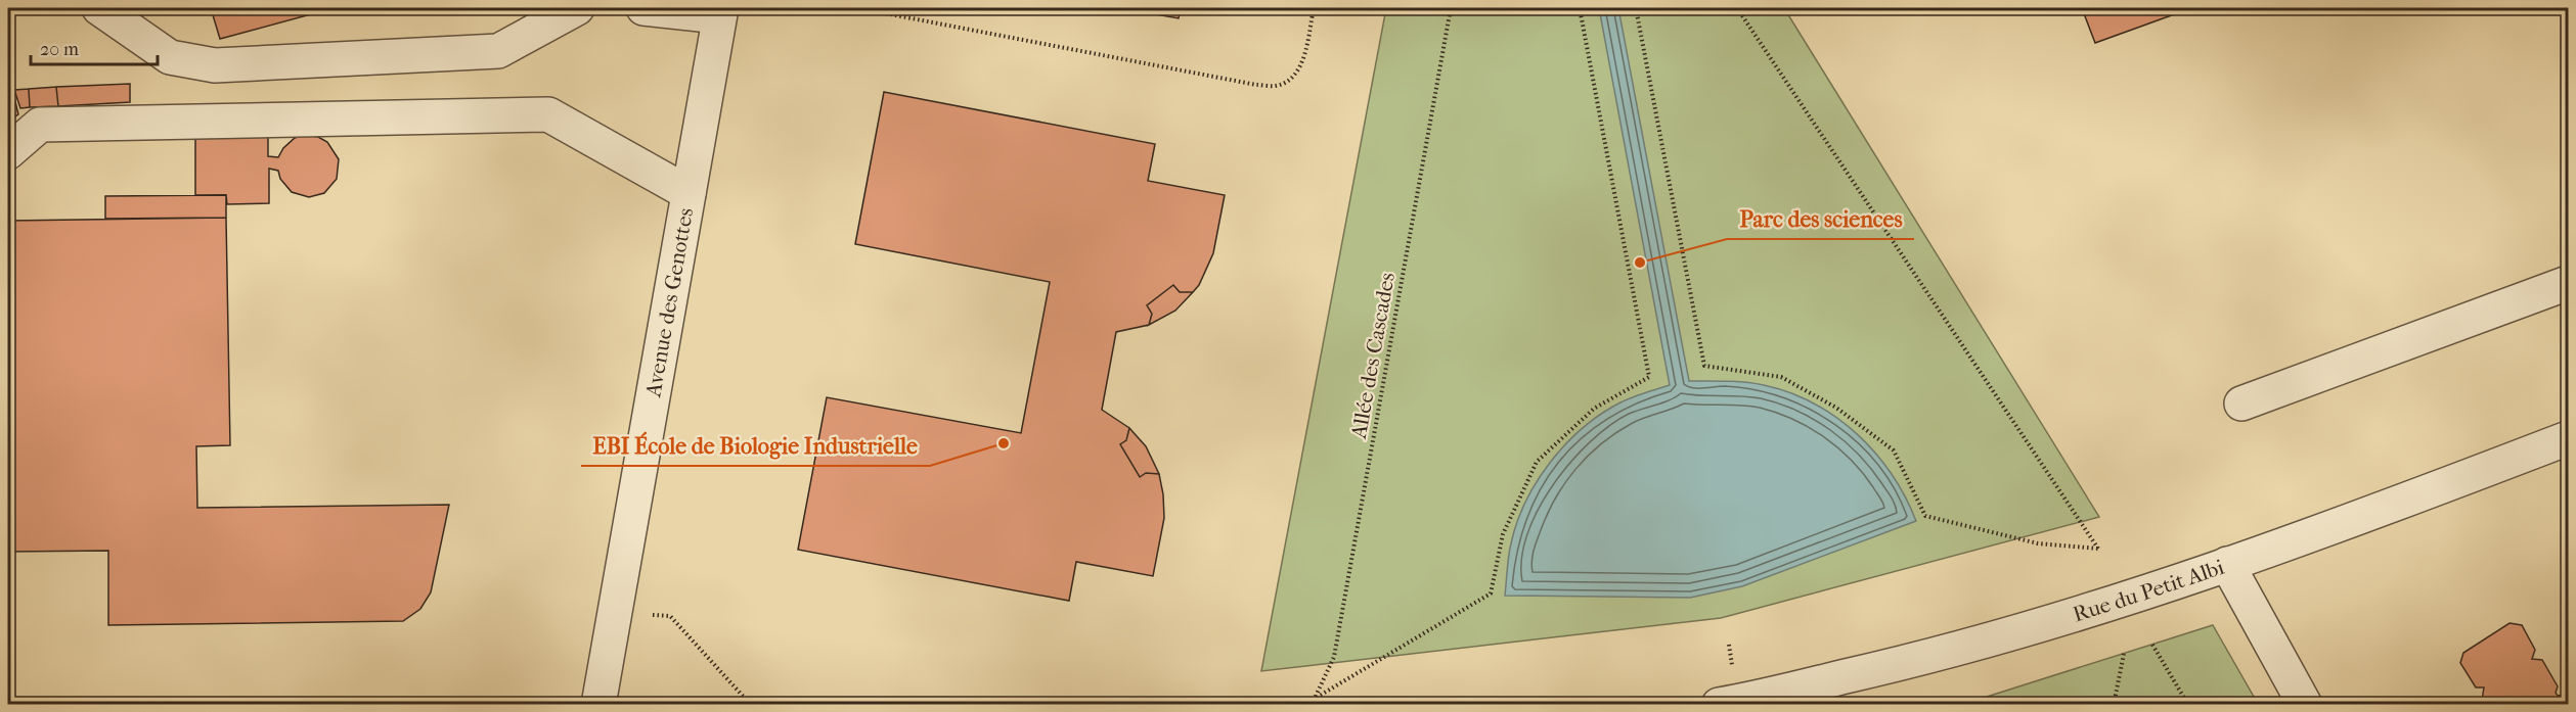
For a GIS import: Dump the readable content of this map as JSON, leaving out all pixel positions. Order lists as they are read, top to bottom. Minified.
{"streets":{"street":["Avenue des Genottes","Rue du Petit Albi"],"path":["Allée des Cascades"]},"places":["Parc des sciences","EBI École de Biologie Industrielle"],"scale_bar":"20 m"}
